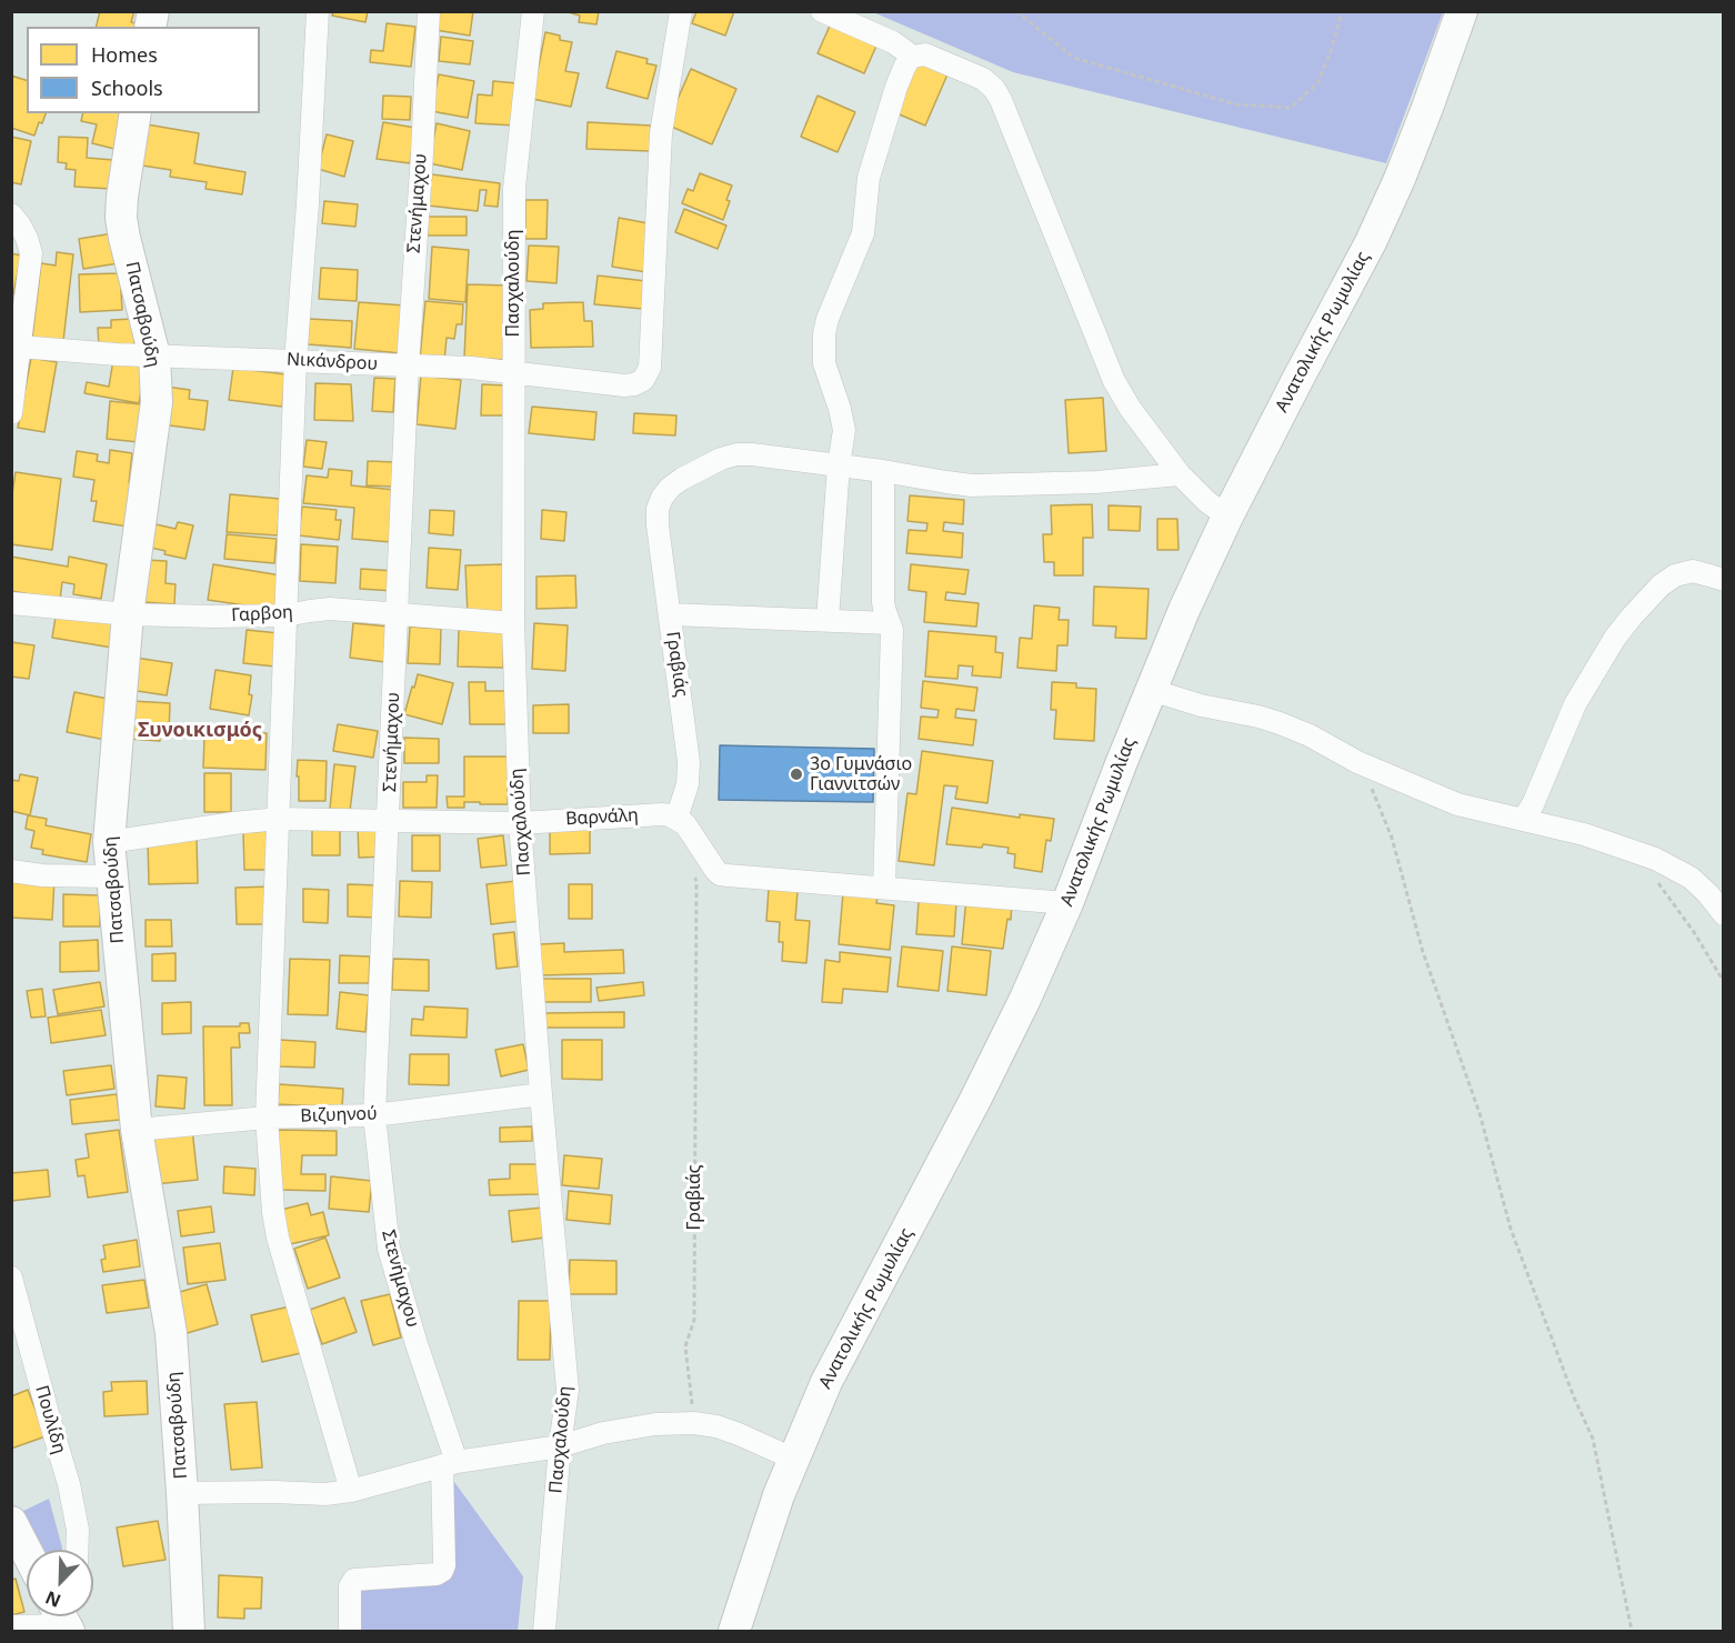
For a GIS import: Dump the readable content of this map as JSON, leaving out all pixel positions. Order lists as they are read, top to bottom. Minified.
{"streets":{"street":["Στενήμαχου","Πασχαλούδη","Πατσαβούδη","Ανατολικής Ρωμυλίας","Νικάνδρου","Γαρβοη","Γραβιάς","Βαρνάλη","Βιζυηνού","Πουλίδη"]},"crossings":[["Στενήμαχου","Νικάνδρου"],["Στενήμαχου","Γαρβοη"],["Στενήμαχου","Βαρνάλη"],["Στενήμαχου","Βιζυηνού"],["Πασχαλούδη","Νικάνδρου"],["Πασχαλούδη","Γαρβοη"],["Πασχαλούδη","Βαρνάλη"],["Πασχαλούδη","Βιζυηνού"],["Πατσαβούδη","Νικάνδρου"],["Πατσαβούδη","Γαρβοη"],["Πατσαβούδη","Βαρνάλη"],["Πατσαβούδη","Βιζυηνού"],["Γραβιάς","Βαρνάλη"]],"districts":["Συνοικισμός"],"places":["3ο Γυμνάσιο Γιαννιτσών"],"legend":["Homes","Schools"],"north":"bottom left"}
